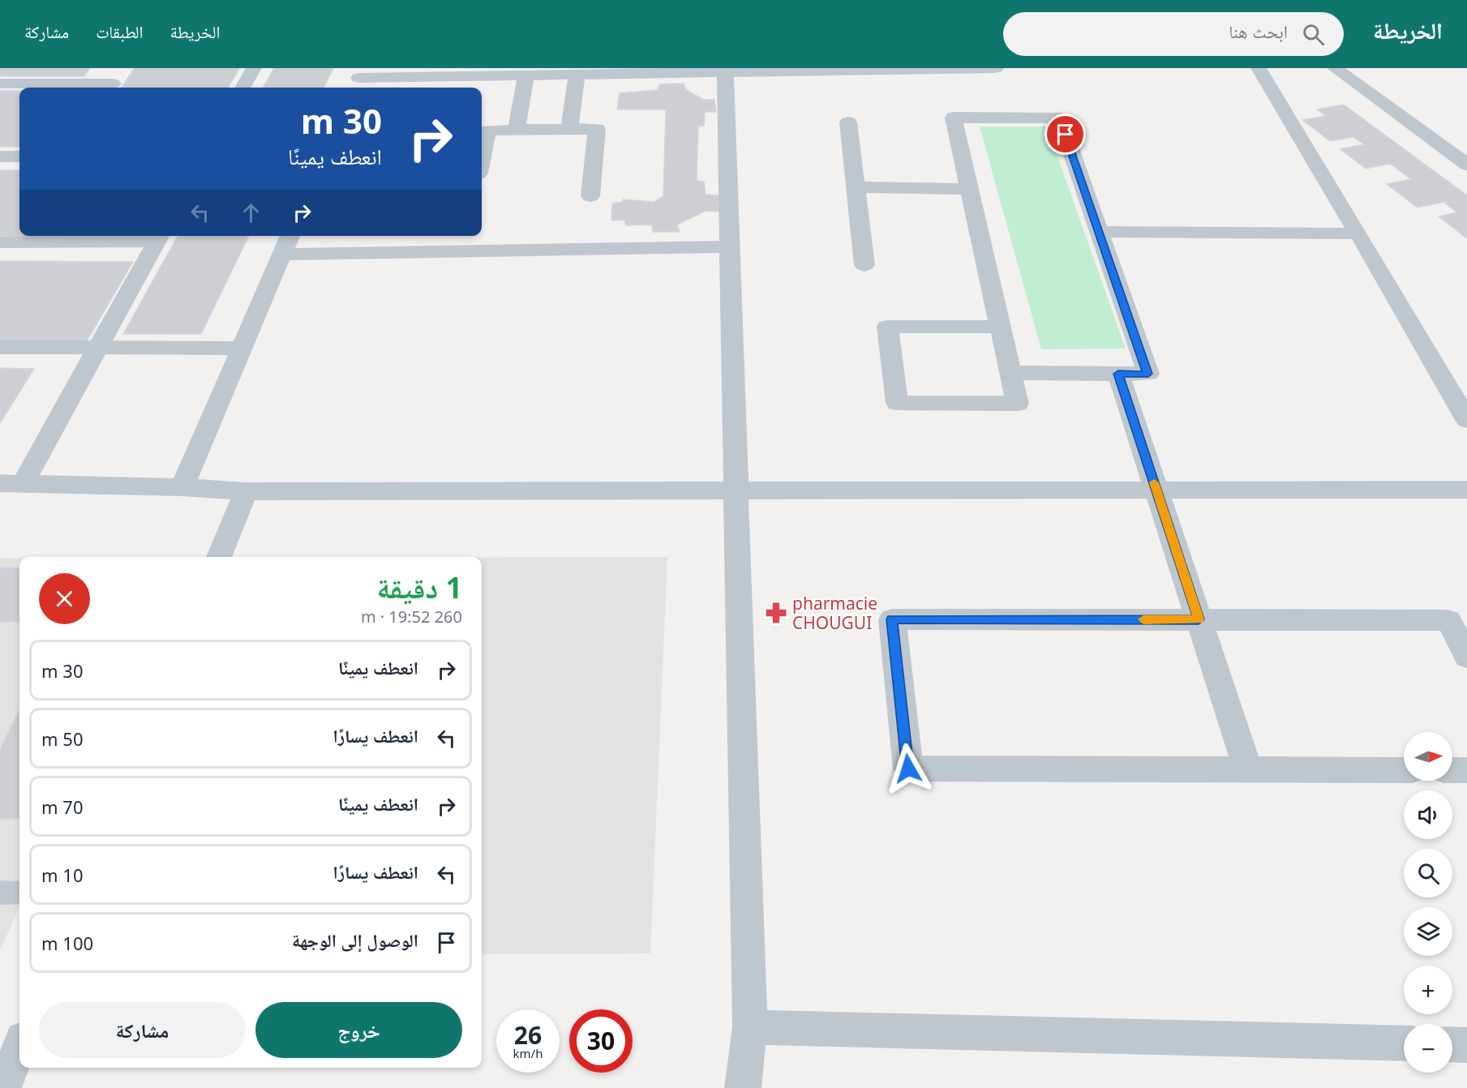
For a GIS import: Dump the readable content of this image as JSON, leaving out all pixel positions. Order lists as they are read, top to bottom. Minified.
{"places":{"pharmacy":["pharmacie CHOUGUI"]},"north":"right","page":{"header":"الخريطة","search":"ابحث هنا","nav":["الخريطة","الطبقات","مشاركة"],"turn":["30 m","انعطف يمينًا"],"heading":["1 دقيقة","260 m · 19:52"],"list":[{"name":"انعطف يمينًا","value":"30 m"},{"name":"انعطف يسارًا","value":"50 m"},{"name":"انعطف يمينًا","value":"70 m"},{"name":"انعطف يسارًا","value":"10 m"},{"name":"الوصول إلى الوجهة","value":"100 m"}],"map_buttons":["+","−"],"buttons":["خروج","مشاركة"],"speed":"26 km/h","limit":"30"}}
